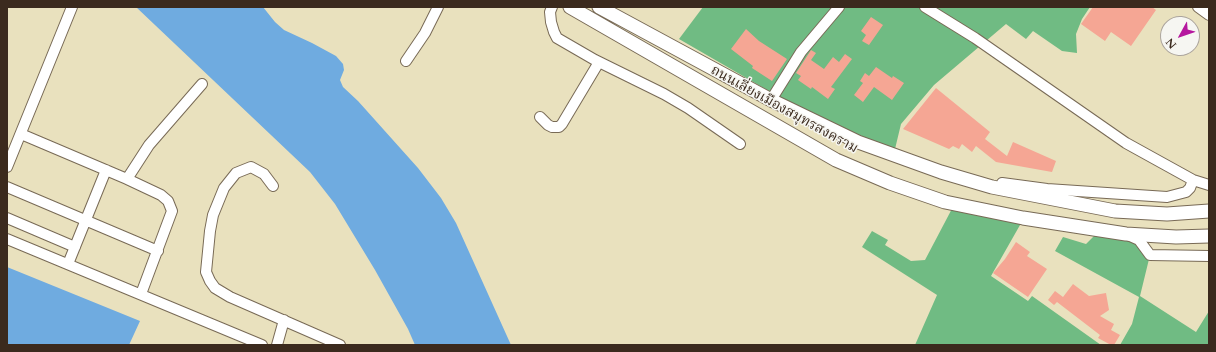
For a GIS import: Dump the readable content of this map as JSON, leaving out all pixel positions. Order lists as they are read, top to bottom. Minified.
{"streets":{"main road":["ถนนเลี่ยงเมืองสมุทรสงคราม"]},"north":"bottom left"}
